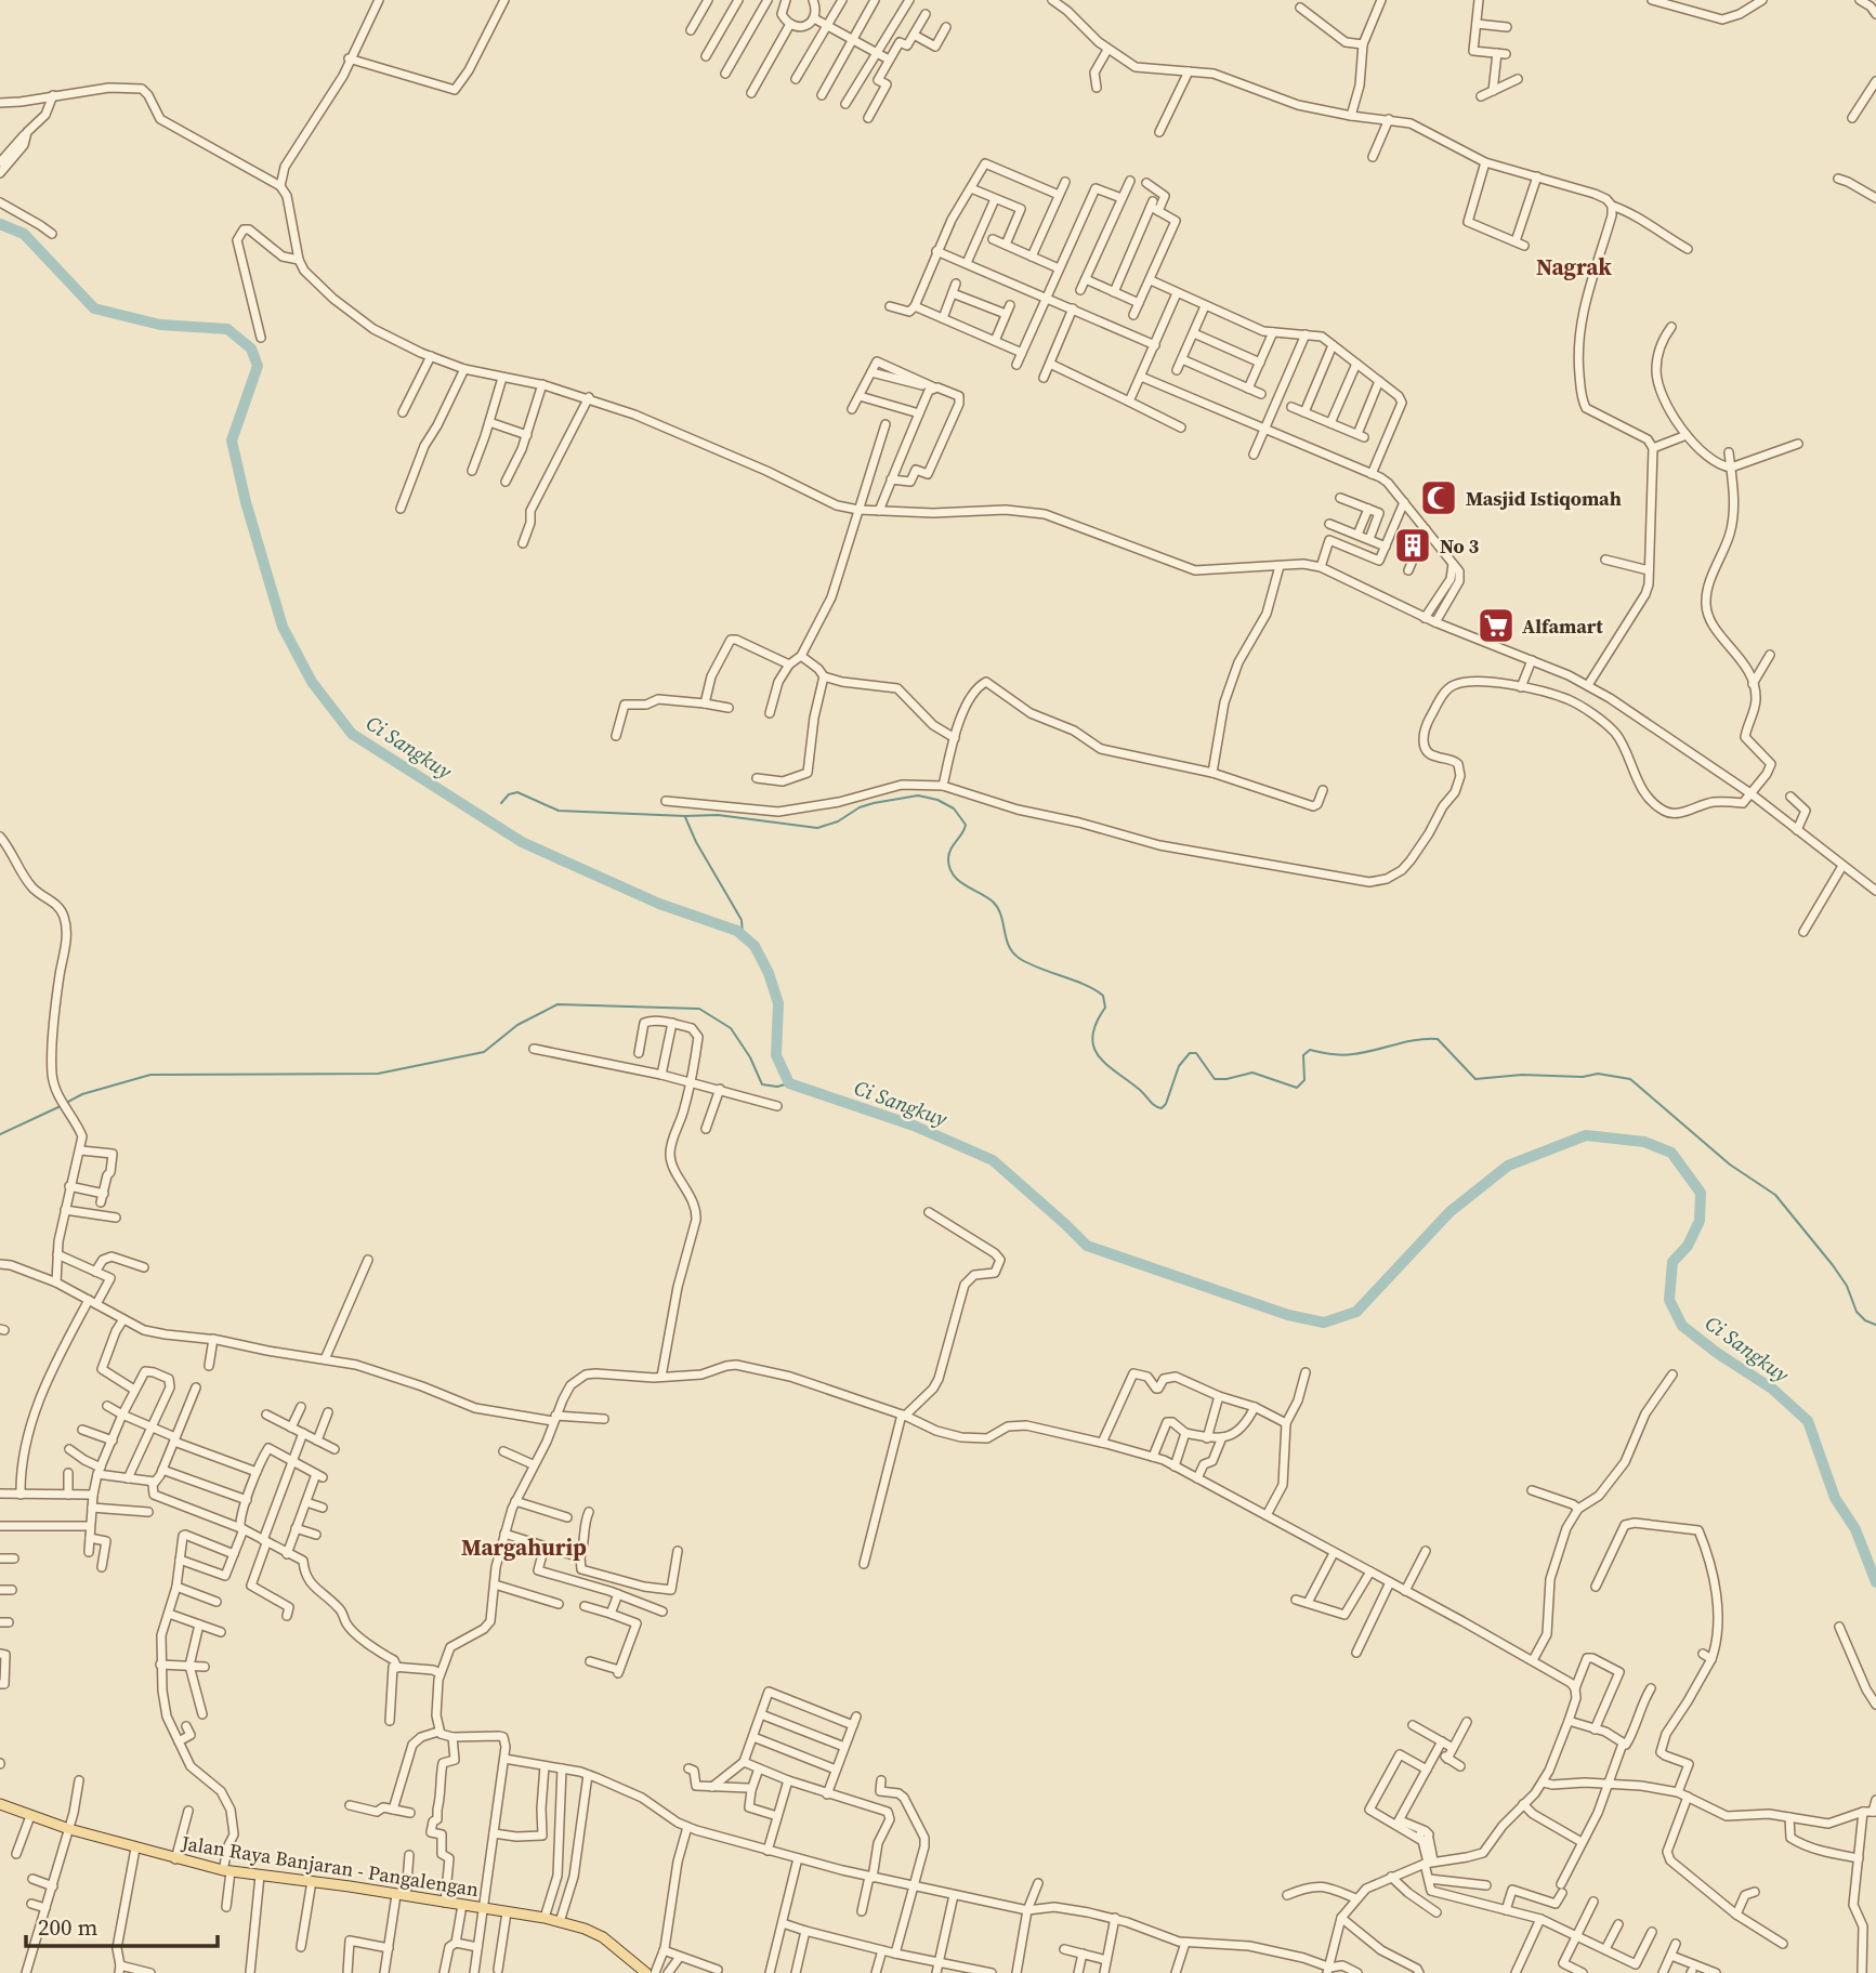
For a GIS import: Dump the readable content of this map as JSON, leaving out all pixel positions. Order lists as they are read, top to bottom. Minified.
{"streets":{"main road":["Jalan Raya Banjaran - Pangalengan"]},"districts":["Nagrak","Margahurip"],"water":["Ci Sangkuy"],"places":{"mosque":["Masjid Istiqomah"],"building":["No 3"],"supermarket":["Alfamart"]},"scale_bar":"200 m"}
